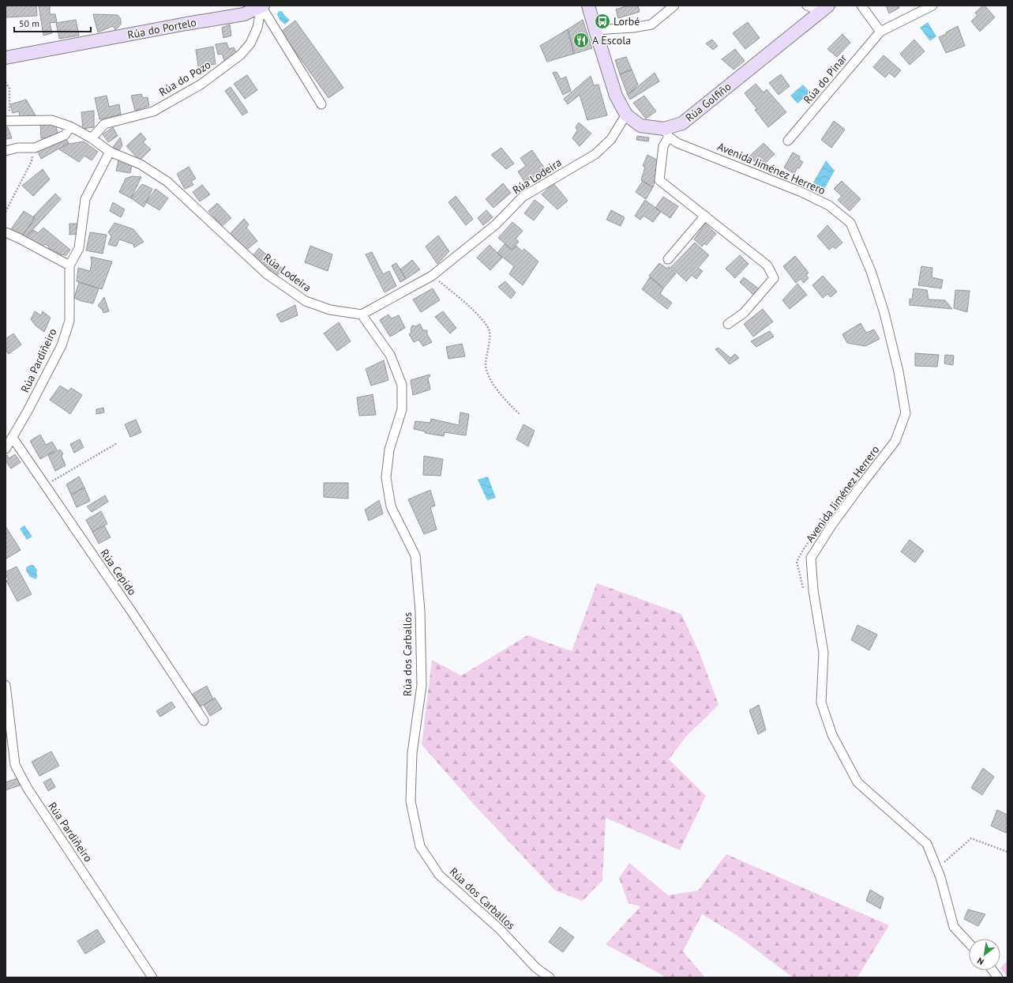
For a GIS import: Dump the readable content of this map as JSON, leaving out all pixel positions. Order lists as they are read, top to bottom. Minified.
{"streets":{"main road":["Rúa do Portelo","Rúa Golfiño"],"street":["Rúa do Pozo","Rúa do Pinar","Avenida Jiménez Herrero","Rúa Lodeira","Rúa Pardiñeiro","Rúa Cepido","Rúa dos Carballos"]},"crossings":[["Rúa do Portelo","Rúa do Pozo"],["Rúa do Pozo","Rúa Lodeira"],["Rúa Golfiño","Avenida Jiménez Herrero"],["Rúa Golfiño","Rúa Lodeira"],["Rúa Lodeira","Rúa Pardiñeiro"],["Rúa Lodeira","Rúa dos Carballos"],["Rúa Pardiñeiro","Rúa Cepido"]],"places":{"bus stop":["Lorbé"],"restaurant":["A Escola"]},"scale_bar":"50 m","north":"bottom left"}
